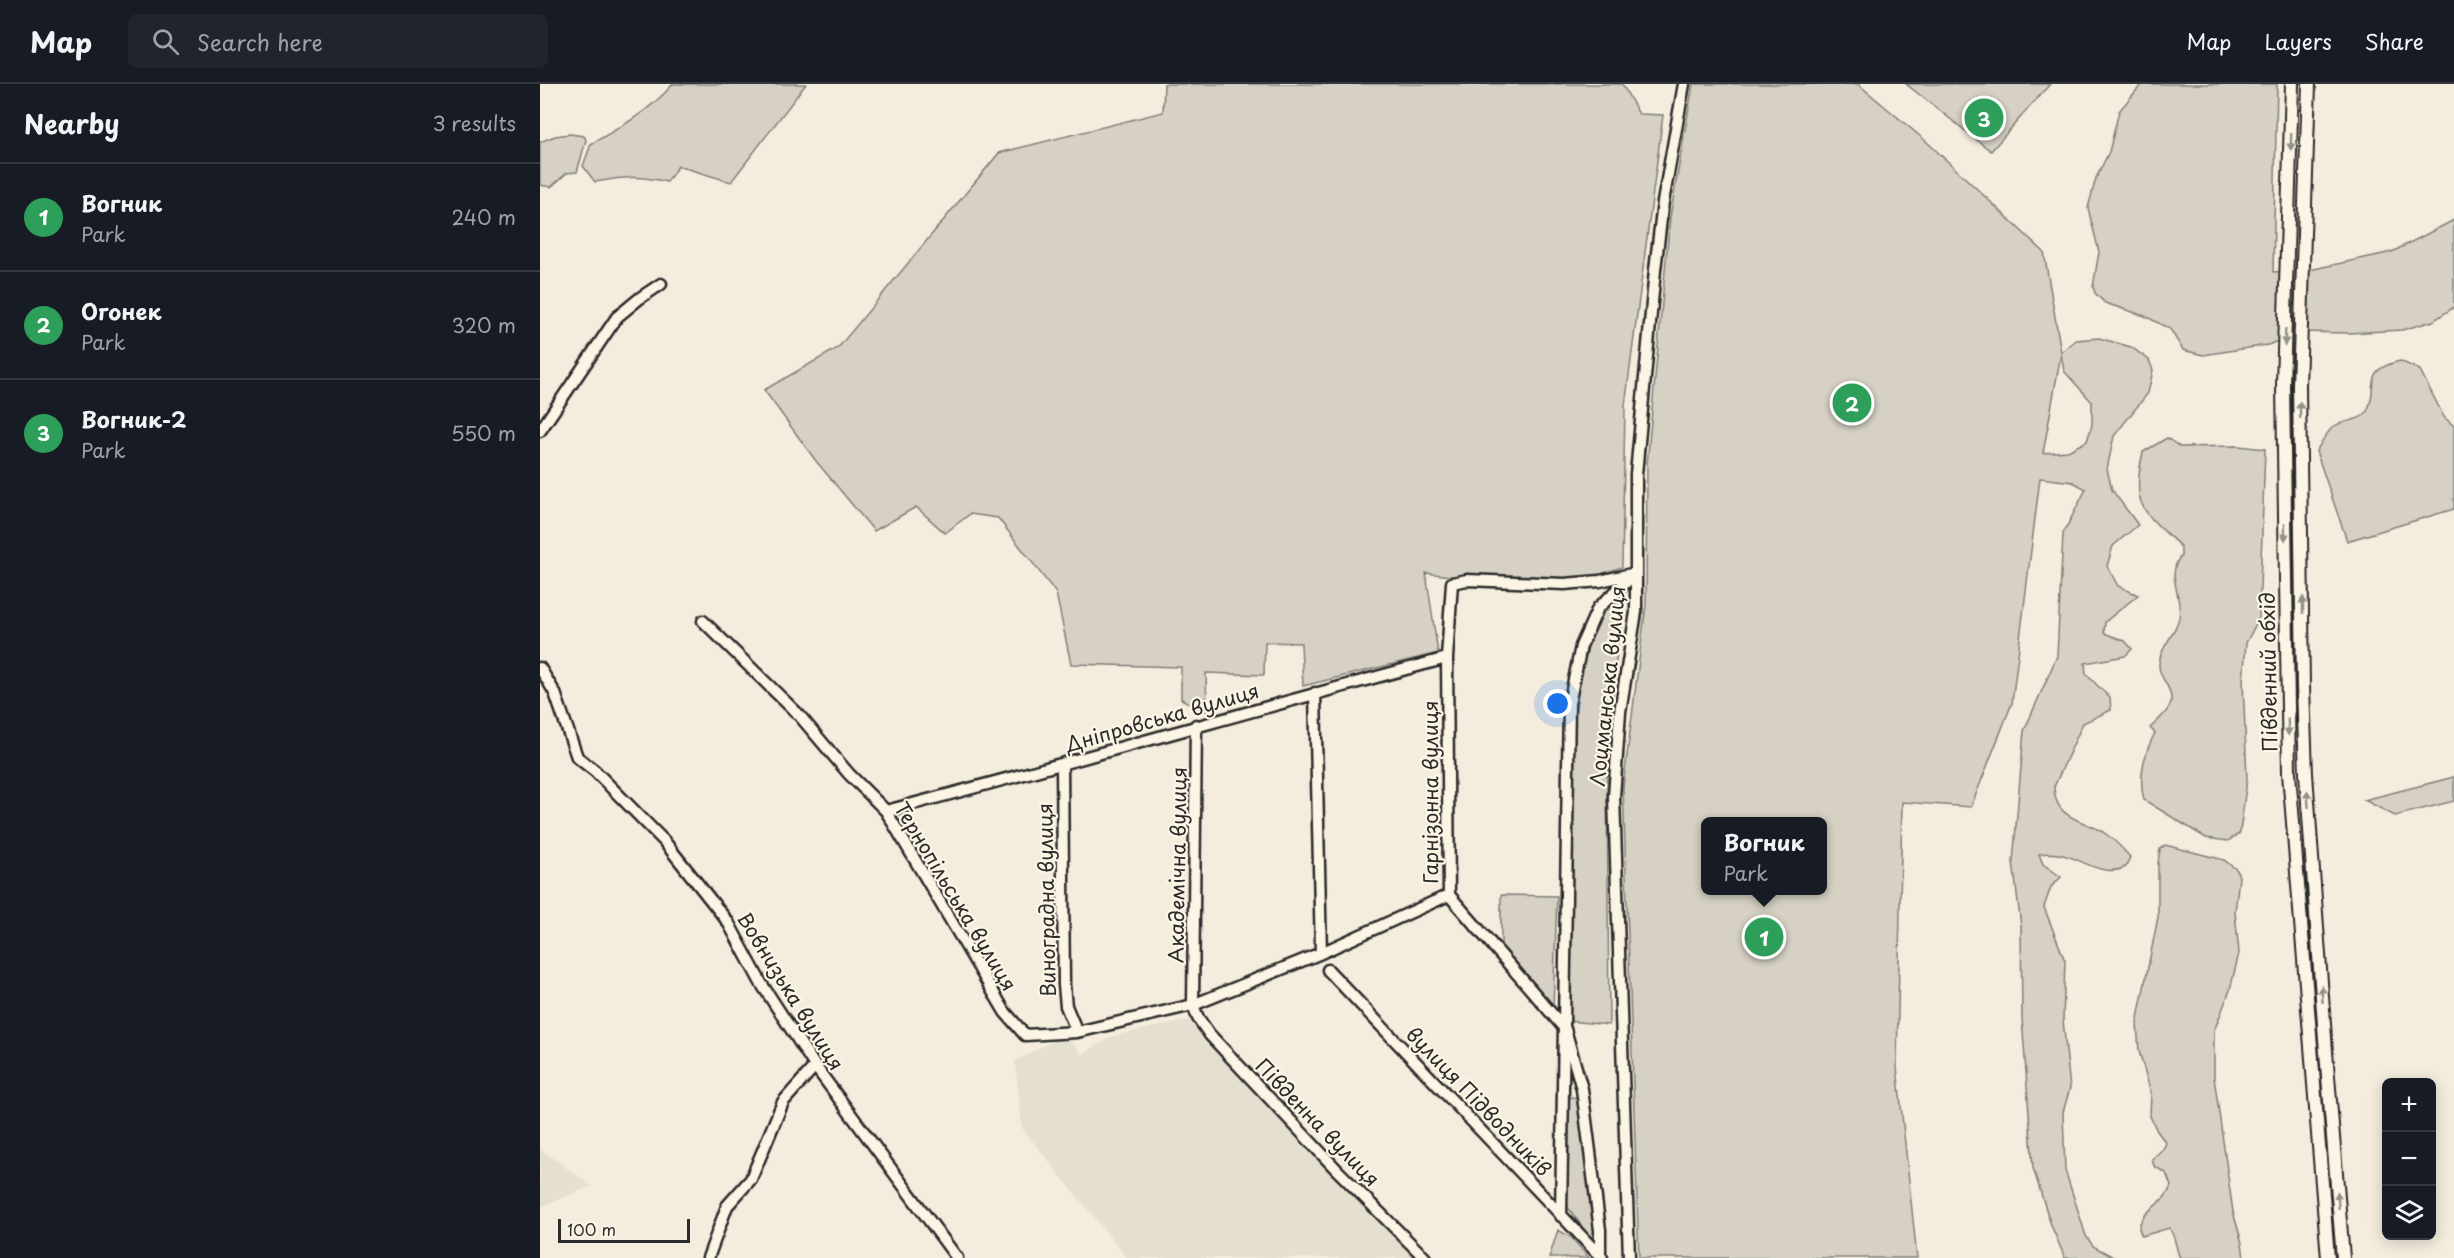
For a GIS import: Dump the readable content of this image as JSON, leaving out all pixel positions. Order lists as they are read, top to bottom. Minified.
{"streets":{"main road":["Південний обхід"],"street":["Лоцманська вулиця","Дніпровська вулиця","Гарнізонна вулиця","Академічна вулиця","Тернопільська вулиця","Виноградна вулиця","Вовнизька вулиця","вулиця Підводників","Південна вулиця"]},"crossings":[["Лоцманська вулиця","Гарнізонна вулиця"],["Дніпровська вулиця","Гарнізонна вулиця"],["Дніпровська вулиця","Академічна вулиця"],["Дніпровська вулиця","Тернопільська вулиця"],["Дніпровська вулиця","Виноградна вулиця"],["Академічна вулиця","Південна вулиця"],["Тернопільська вулиця","Виноградна вулиця"]],"scale_bar":"100 m","page":{"header":"Map","search":"Search here","nav":["Map","Layers","Share"],"heading":["Nearby","3 results"],"pins":["3","2","1"],"list":[{"mark":"1","name":"Вогник","note":"Park","value":"240 m"},{"mark":"2","name":"Огонек","note":"Park","value":"320 m"},{"mark":"3","name":"Вогник-2","note":"Park","value":"550 m"}],"popup":["Вогник","Park"],"map_buttons":["+","−"],"scale":"100 m"}}
